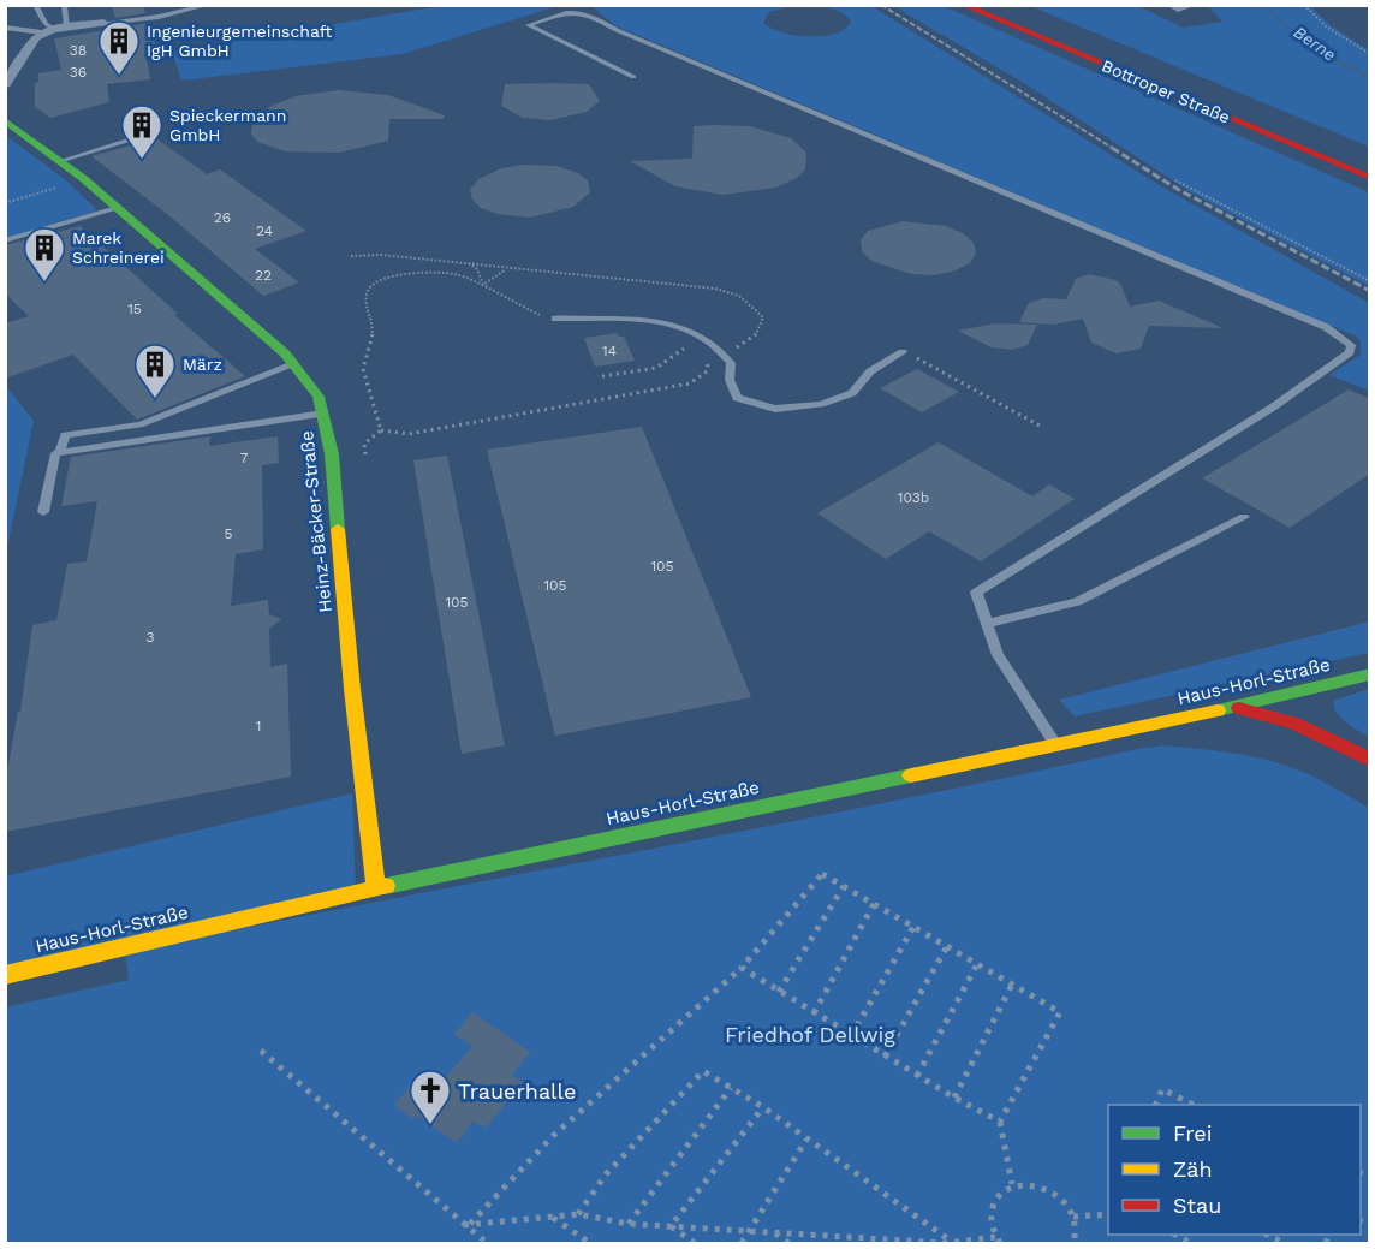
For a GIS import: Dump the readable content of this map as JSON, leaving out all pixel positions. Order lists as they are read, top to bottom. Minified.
{"streets":{"street":["Bottroper Straße","Heinz-Bäcker-Straße","Haus-Horl-Straße"]},"crossings":[["Heinz-Bäcker-Straße","Haus-Horl-Straße"]],"water":["Berne"],"parks":["Friedhof Dellwig"],"places":{"building":["Ingenieurgemeinschaft IgH GmbH","Spieckermann GmbH","Marek Schreinerei","März"],"church":["Trauerhalle"]},"house_numbers":["38","36","26","24","22","15","14","7","103b","5","105","105","105","3","1"],"legend":["Frei","Zäh","Stau"]}
